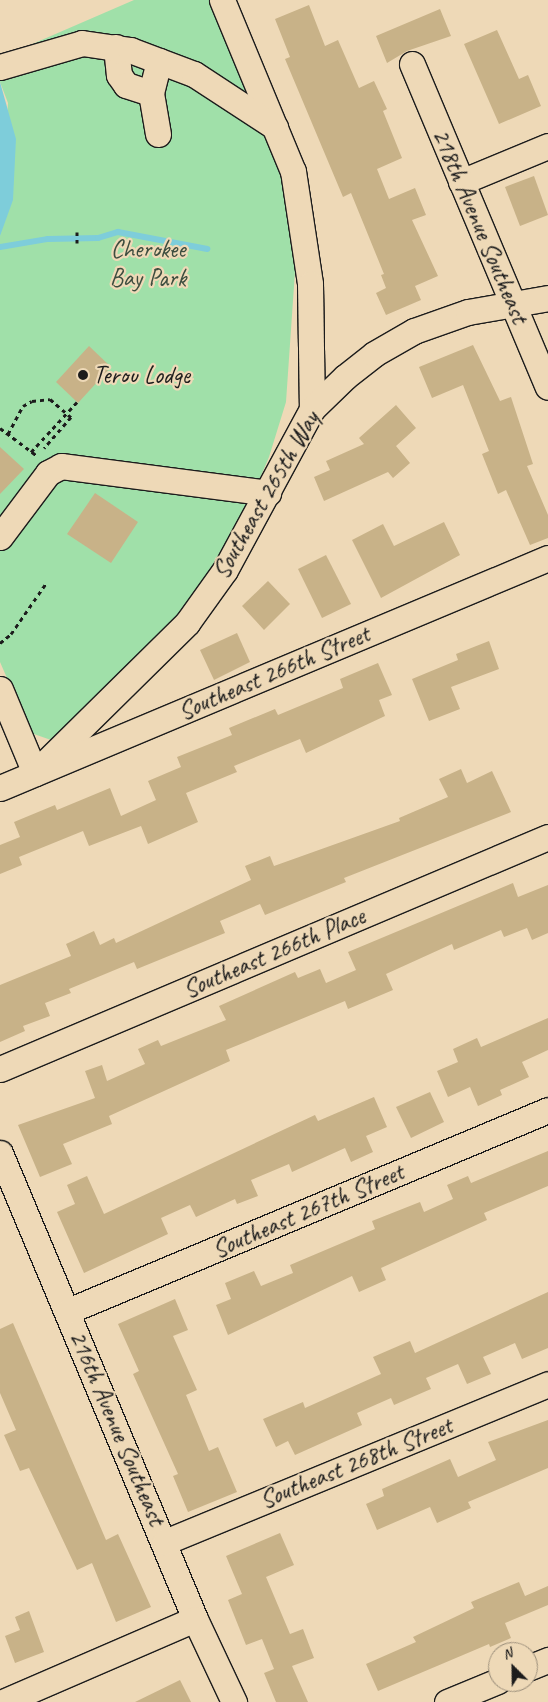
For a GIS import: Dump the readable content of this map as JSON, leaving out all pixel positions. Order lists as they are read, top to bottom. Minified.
{"streets":{"street":["218th Avenue Southeast","Southeast 265th Way","Southeast 266th Street","Southeast 266th Place","Southeast 267th Street","216th Avenue Southeast","Southeast 268th Street"]},"crossings":[["218th Avenue Southeast","Southeast 265th Way"],["Southeast 265th Way","Southeast 266th Street"],["Southeast 267th Street","216th Avenue Southeast"],["216th Avenue Southeast","Southeast 268th Street"]],"parks":["Cherokee Bay Park"],"places":["Terou Lodge"],"north":"top left"}
